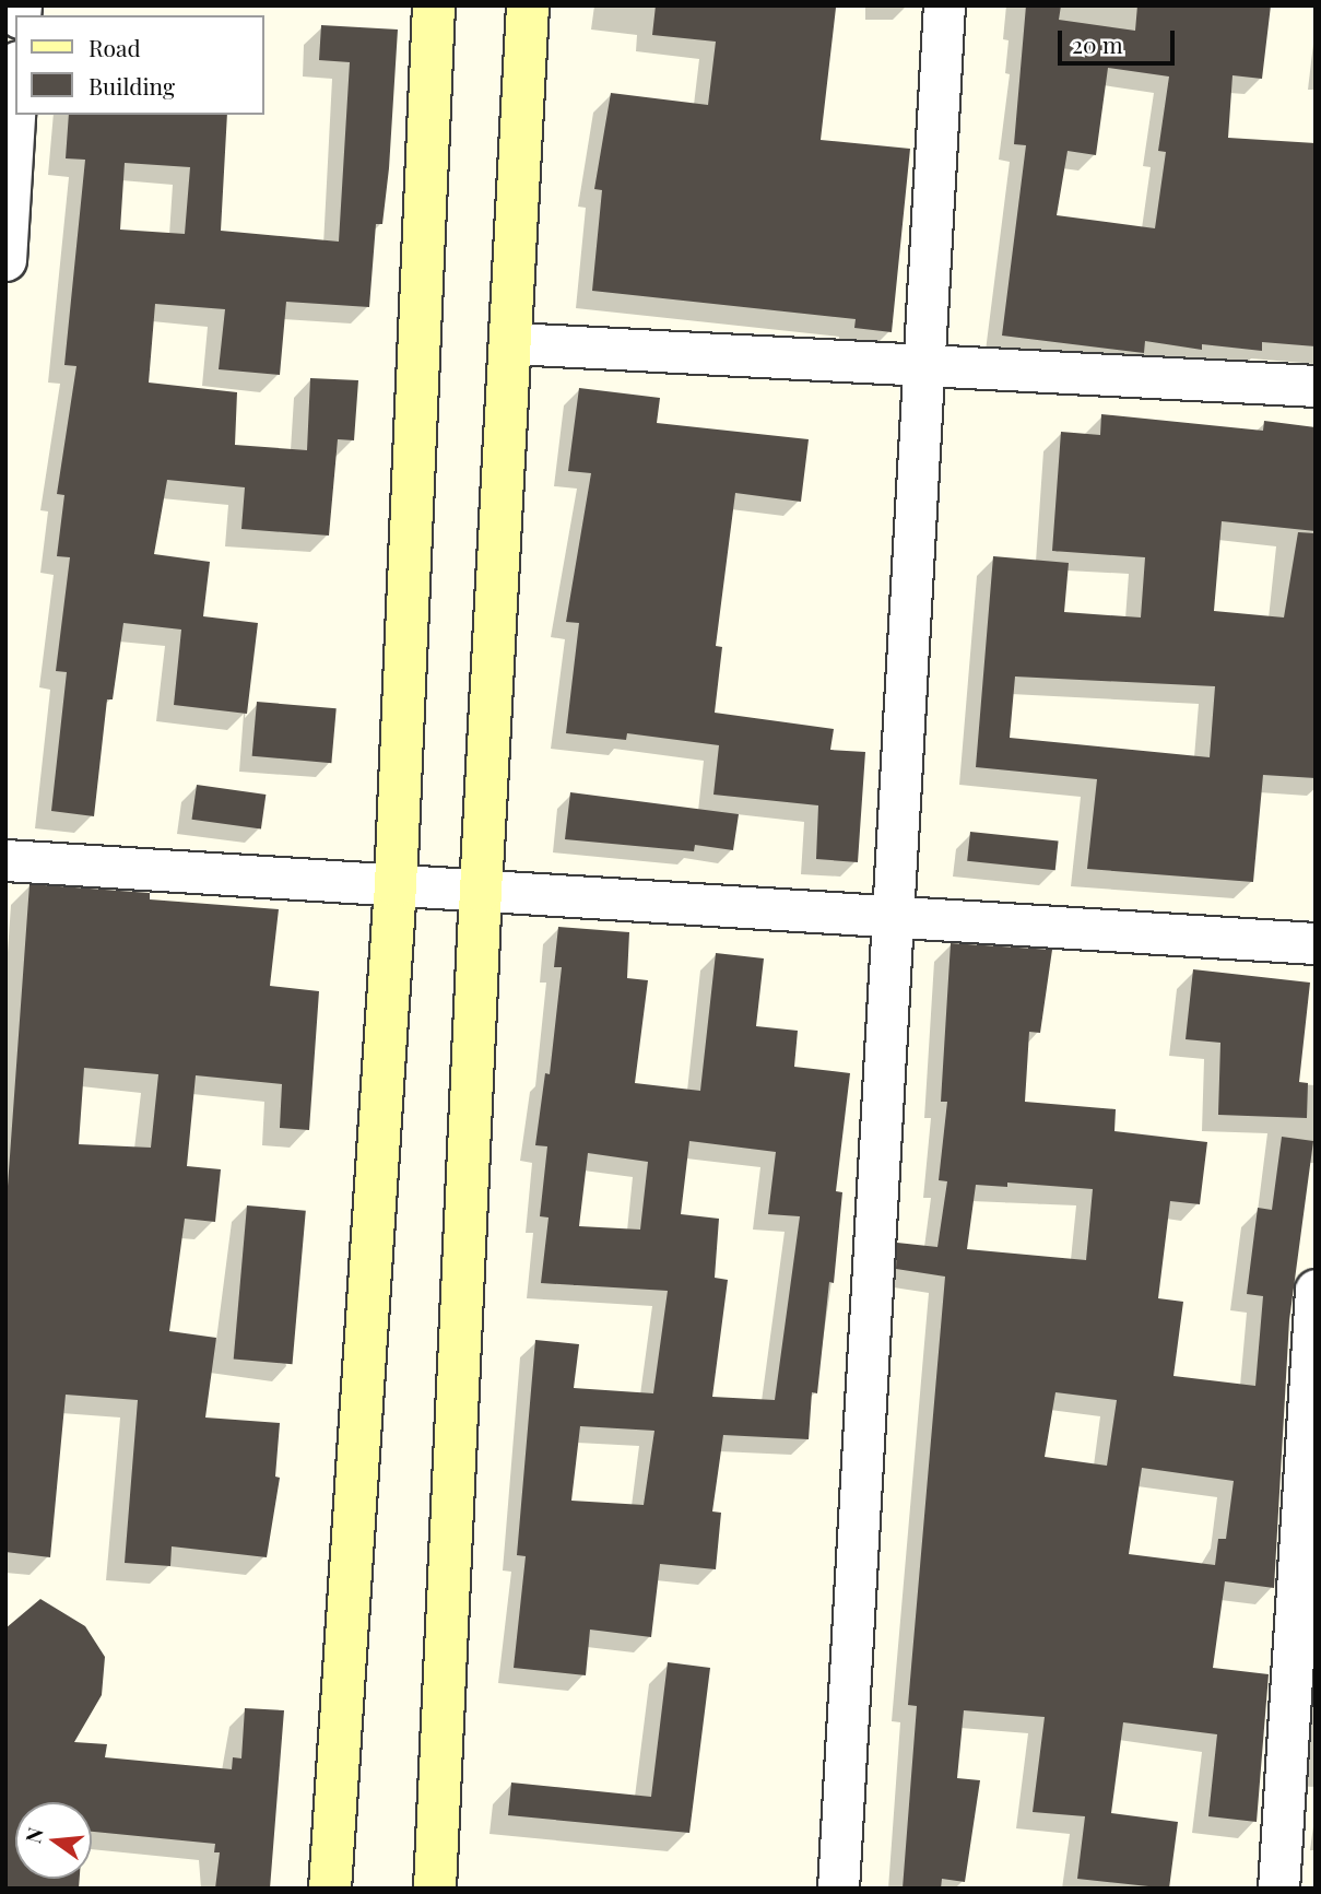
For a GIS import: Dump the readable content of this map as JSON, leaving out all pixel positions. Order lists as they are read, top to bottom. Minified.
{"legend":["Road","Building"],"scale_bar":"20 m","north":"left"}
